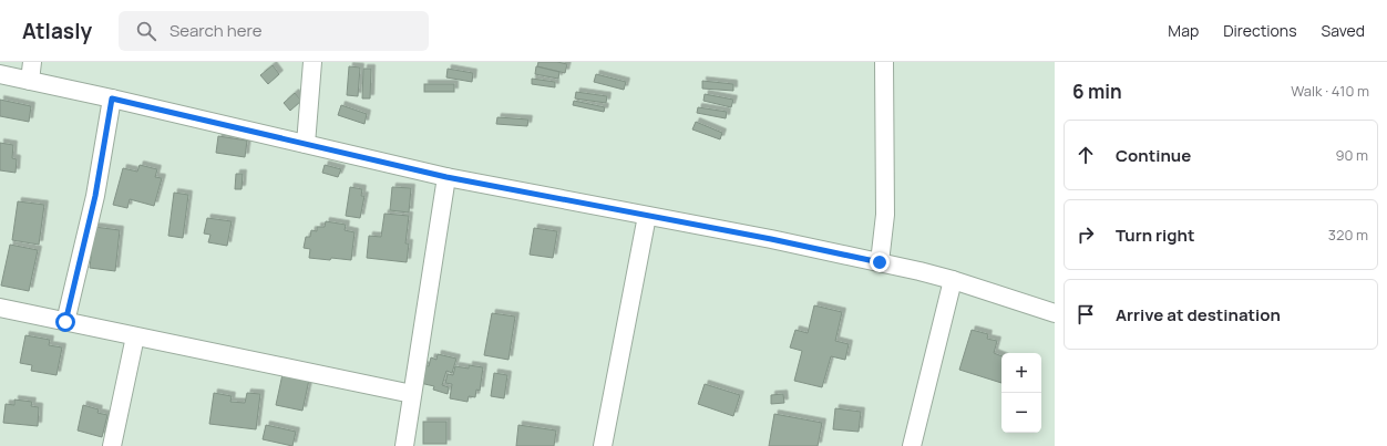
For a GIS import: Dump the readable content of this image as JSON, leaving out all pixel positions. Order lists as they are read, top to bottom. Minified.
{"page":{"header":"Atlasly","search":"Search here","nav":["Map","Directions","Saved"],"heading":["6 min","Walk · 410 m"],"list":[["Continue","90 m"],["Turn right","320 m"],"Arrive at destination"],"map_buttons":["+","−"]}}
